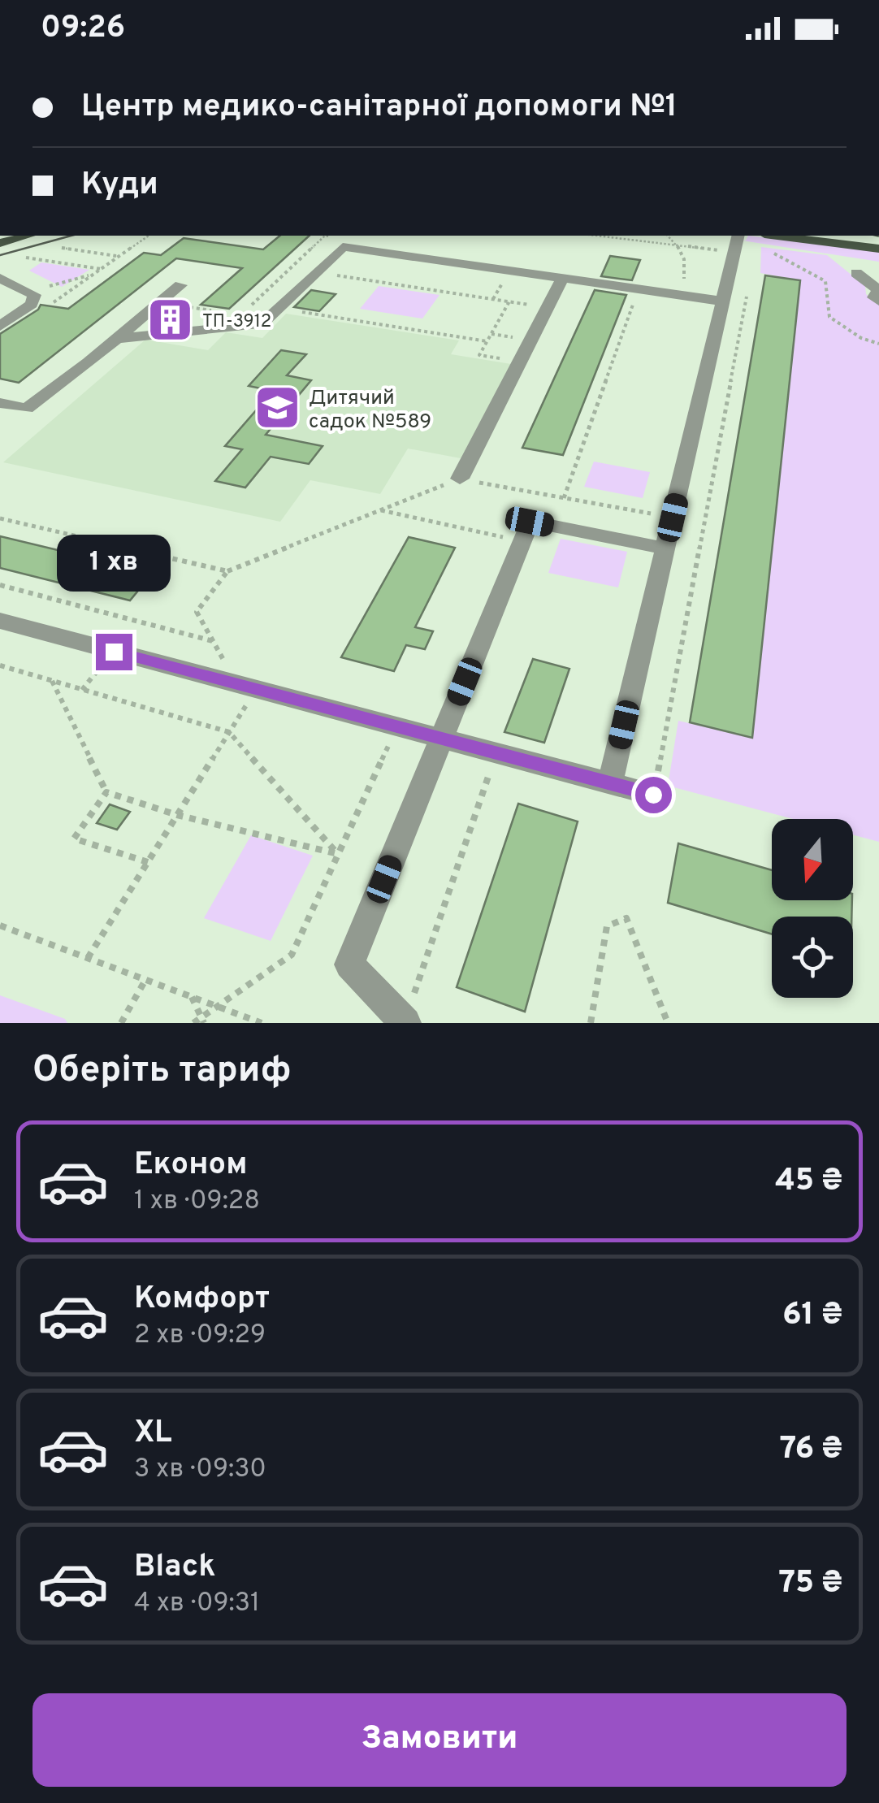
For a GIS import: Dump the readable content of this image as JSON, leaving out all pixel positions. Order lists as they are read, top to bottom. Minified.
{"places":{"building":["ТП-3912"],"school or university":["Дитячий садок №589"]},"north":"bottom","page":{"status":"09:26","banner":["Центр медико-санітарної допомоги №1","Куди"],"bubble":"1 хв","heading":"Оберіть тариф","list":[{"name":"Економ","note":"1 хв · 09:28","value":"45 ₴"},{"name":"Комфорт","note":"2 хв · 09:29","value":"61 ₴"},{"name":"XL","note":"3 хв · 09:30","value":"76 ₴"},{"name":"Black","note":"4 хв · 09:31","value":"75 ₴"}],"buttons":"Замовити"}}
